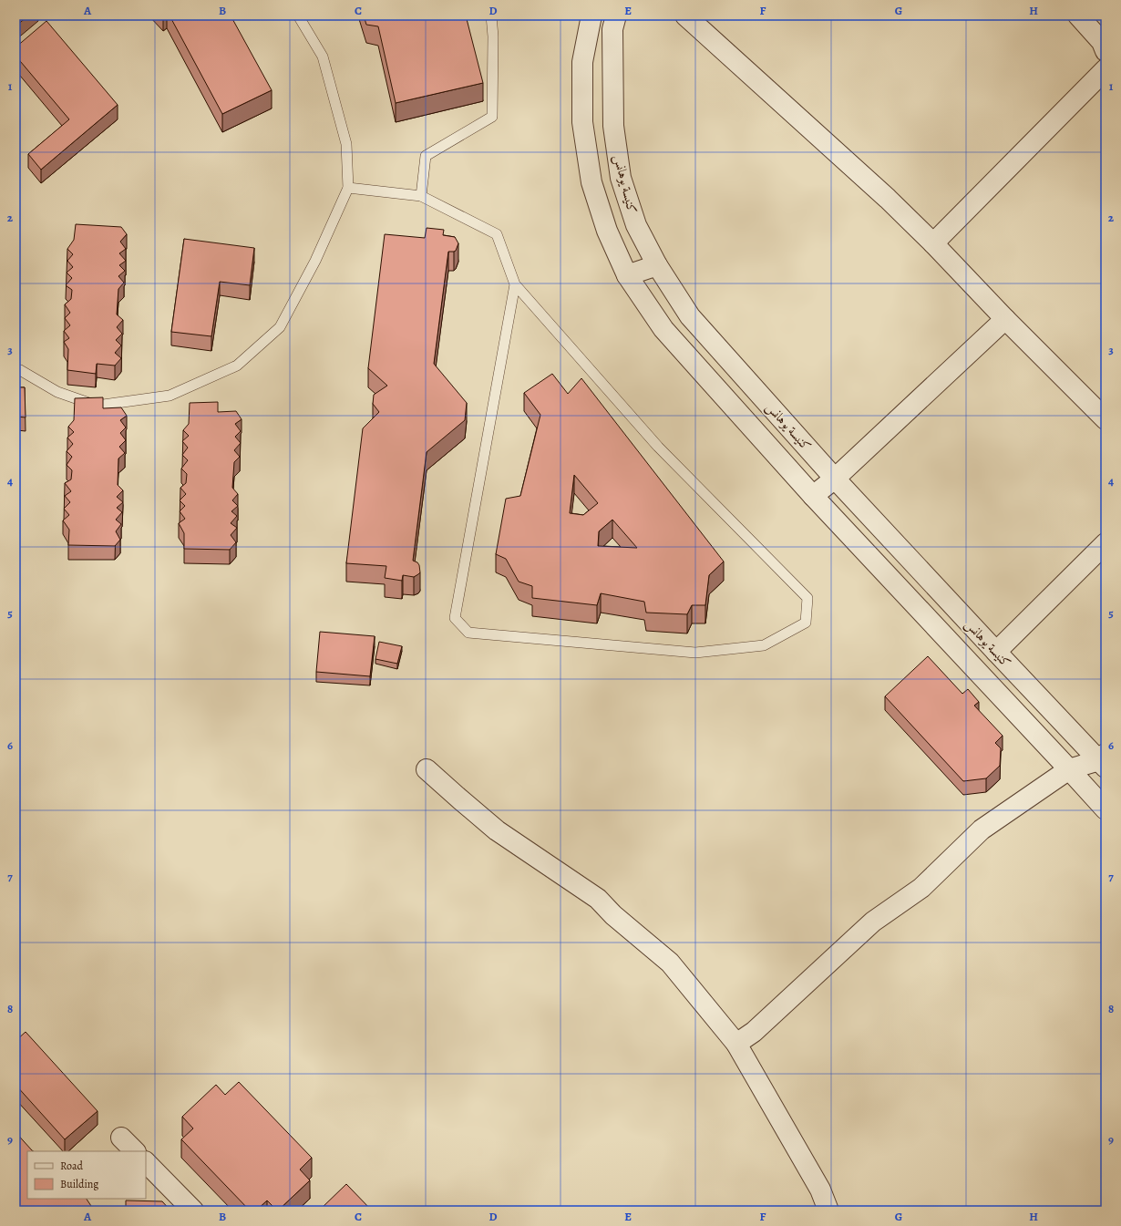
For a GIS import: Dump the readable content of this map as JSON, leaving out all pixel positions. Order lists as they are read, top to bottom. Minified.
{"streets":{"street":["كنيسة يوهانس"]},"legend":["Road","Building"],"grid":{"columns":["A","B","C","D","E","F","G","H"],"rows":["1","2","3","4","5","6","7","8","9"]}}
